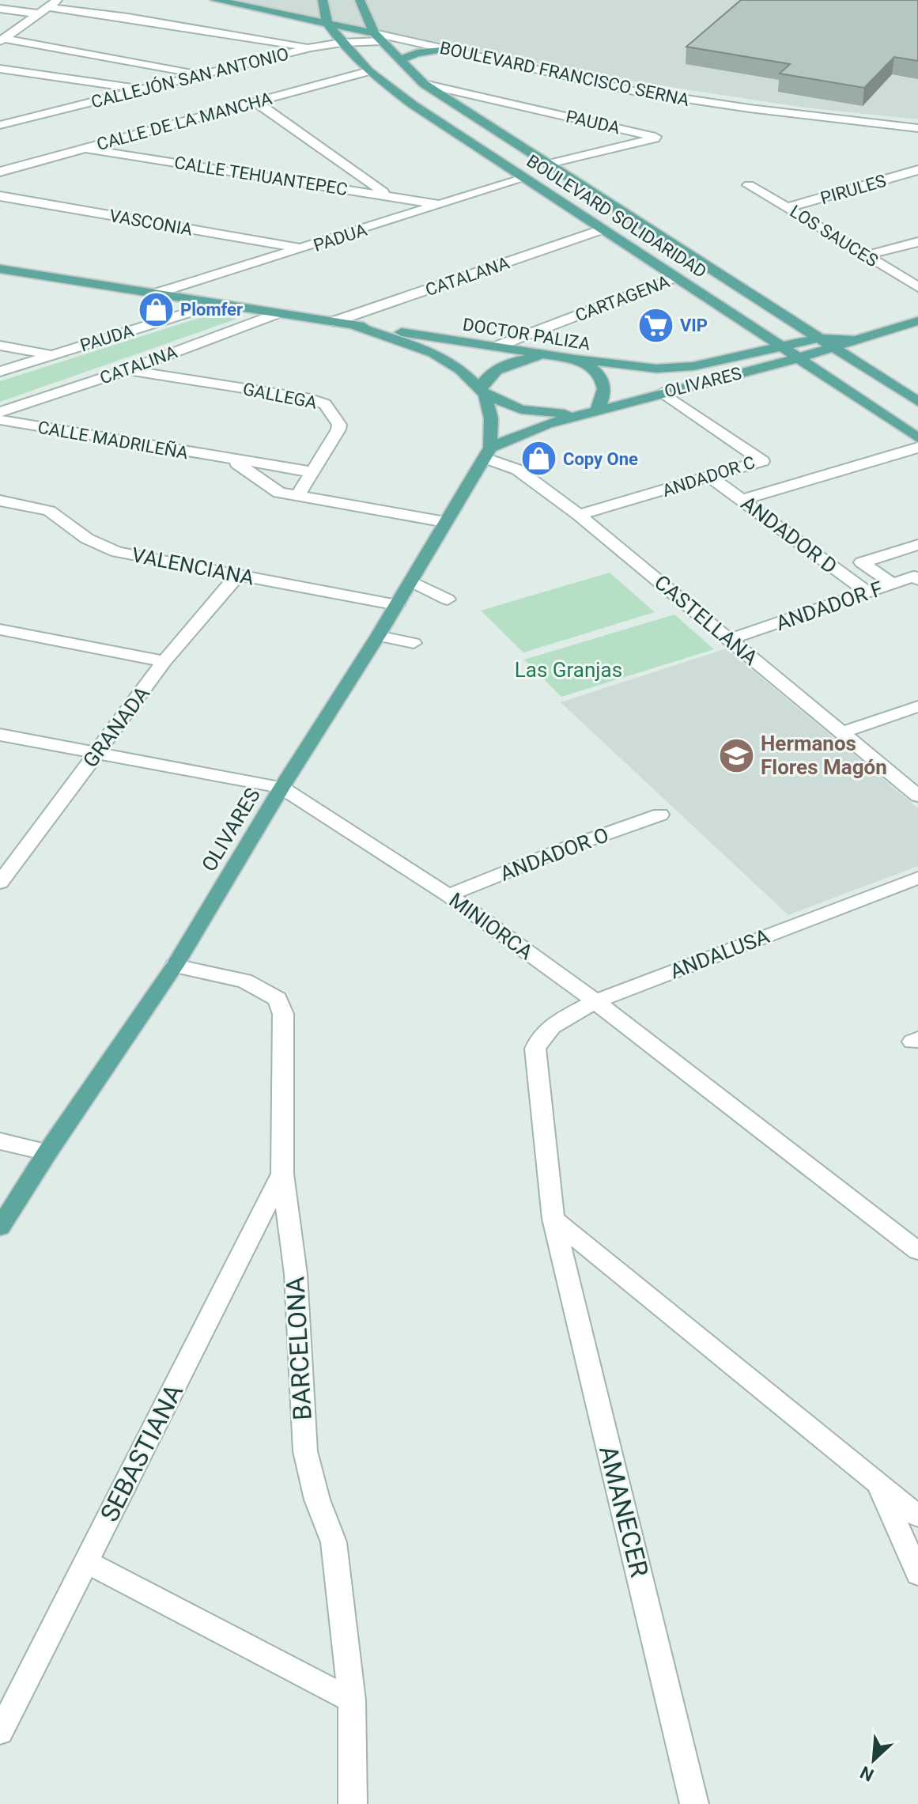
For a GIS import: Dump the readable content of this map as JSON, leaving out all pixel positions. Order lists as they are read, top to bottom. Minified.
{"streets":{"main road":["BOULEVARD FRANCISCO SERNA","BOULEVARD SOLIDARIDAD","DOCTOR PALIZA","OLIVARES"],"street":["CALLEJÓN SAN ANTONIO","CALLE DE LA MANCHA","PAUDA","CALLE TEHUANTEPEC","PIRULES","VASCONIA","LOS SAUCES","PADUA","CATALANA","CARTAGENA","CATALINA","GALLEGA","CALLE MADRILEÑA","ANDADOR C","ANDADOR D","VALENCIANA","ANDADOR F","CASTELLANA","GRANADA","ANDADOR O","MINIORCA","ANDALUSA","BARCELONA","SEBASTIANA","AMANECER"]},"crossings":[["BOULEVARD FRANCISCO SERNA","CALLEJÓN SAN ANTONIO"],["BOULEVARD FRANCISCO SERNA","BOULEVARD SOLIDARIDAD"],["CALLEJÓN SAN ANTONIO","BOULEVARD SOLIDARIDAD"],["CALLE DE LA MANCHA","CALLE TEHUANTEPEC"],["CALLE DE LA MANCHA","BOULEVARD SOLIDARIDAD"],["PAUDA","BOULEVARD SOLIDARIDAD"],["PAUDA","DOCTOR PALIZA"],["CALLE TEHUANTEPEC","PADUA"],["PIRULES","LOS SAUCES"],["BOULEVARD SOLIDARIDAD","PADUA"],["BOULEVARD SOLIDARIDAD","CATALANA"],["BOULEVARD SOLIDARIDAD","CARTAGENA"],["BOULEVARD SOLIDARIDAD","DOCTOR PALIZA"],["BOULEVARD SOLIDARIDAD","OLIVARES"],["VASCONIA","PADUA"],["PADUA","DOCTOR PALIZA"],["CATALANA","DOCTOR PALIZA"],["CARTAGENA","DOCTOR PALIZA"],["DOCTOR PALIZA","CATALINA"],["DOCTOR PALIZA","OLIVARES"],["CATALINA","GALLEGA"],["OLIVARES","ANDADOR C"],["OLIVARES","VALENCIANA"],["OLIVARES","CASTELLANA"],["OLIVARES","MINIORCA"],["OLIVARES","BARCELONA"],["GALLEGA","CALLE MADRILEÑA"],["ANDADOR C","ANDADOR D"],["ANDADOR C","CASTELLANA"],["ANDADOR D","ANDADOR F"],["VALENCIANA","GRANADA"],["ANDADOR F","CASTELLANA"],["GRANADA","MINIORCA"],["ANDADOR O","MINIORCA"],["MINIORCA","ANDALUSA"],["ANDALUSA","AMANECER"],["BARCELONA","SEBASTIANA"]],"parks":["Las Granjas"],"places":{"shop":["Plomfer","Copy One"],"supermarket":["VIP"],"school or university":["Hermanos Flores Magón"]},"north":"bottom left"}
